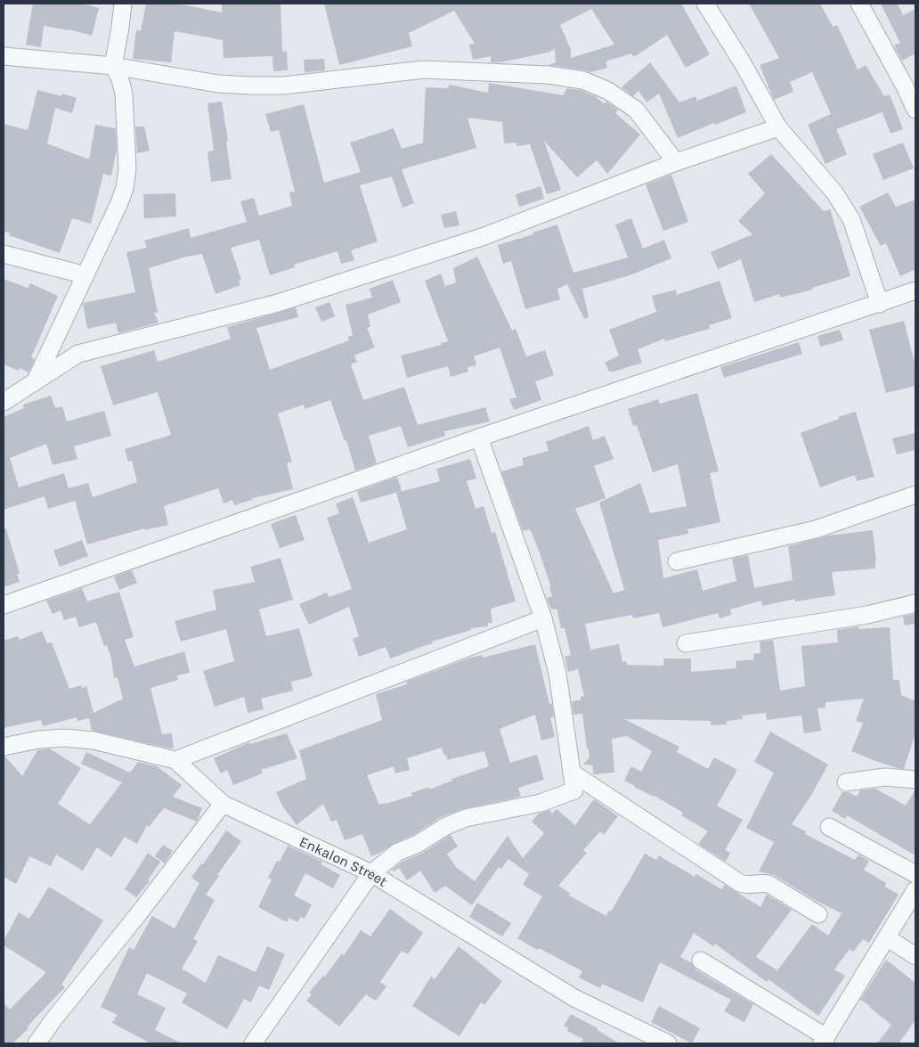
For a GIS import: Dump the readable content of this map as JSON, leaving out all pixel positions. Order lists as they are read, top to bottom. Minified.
{"streets":{"street":["Enkalon Street"]}}
